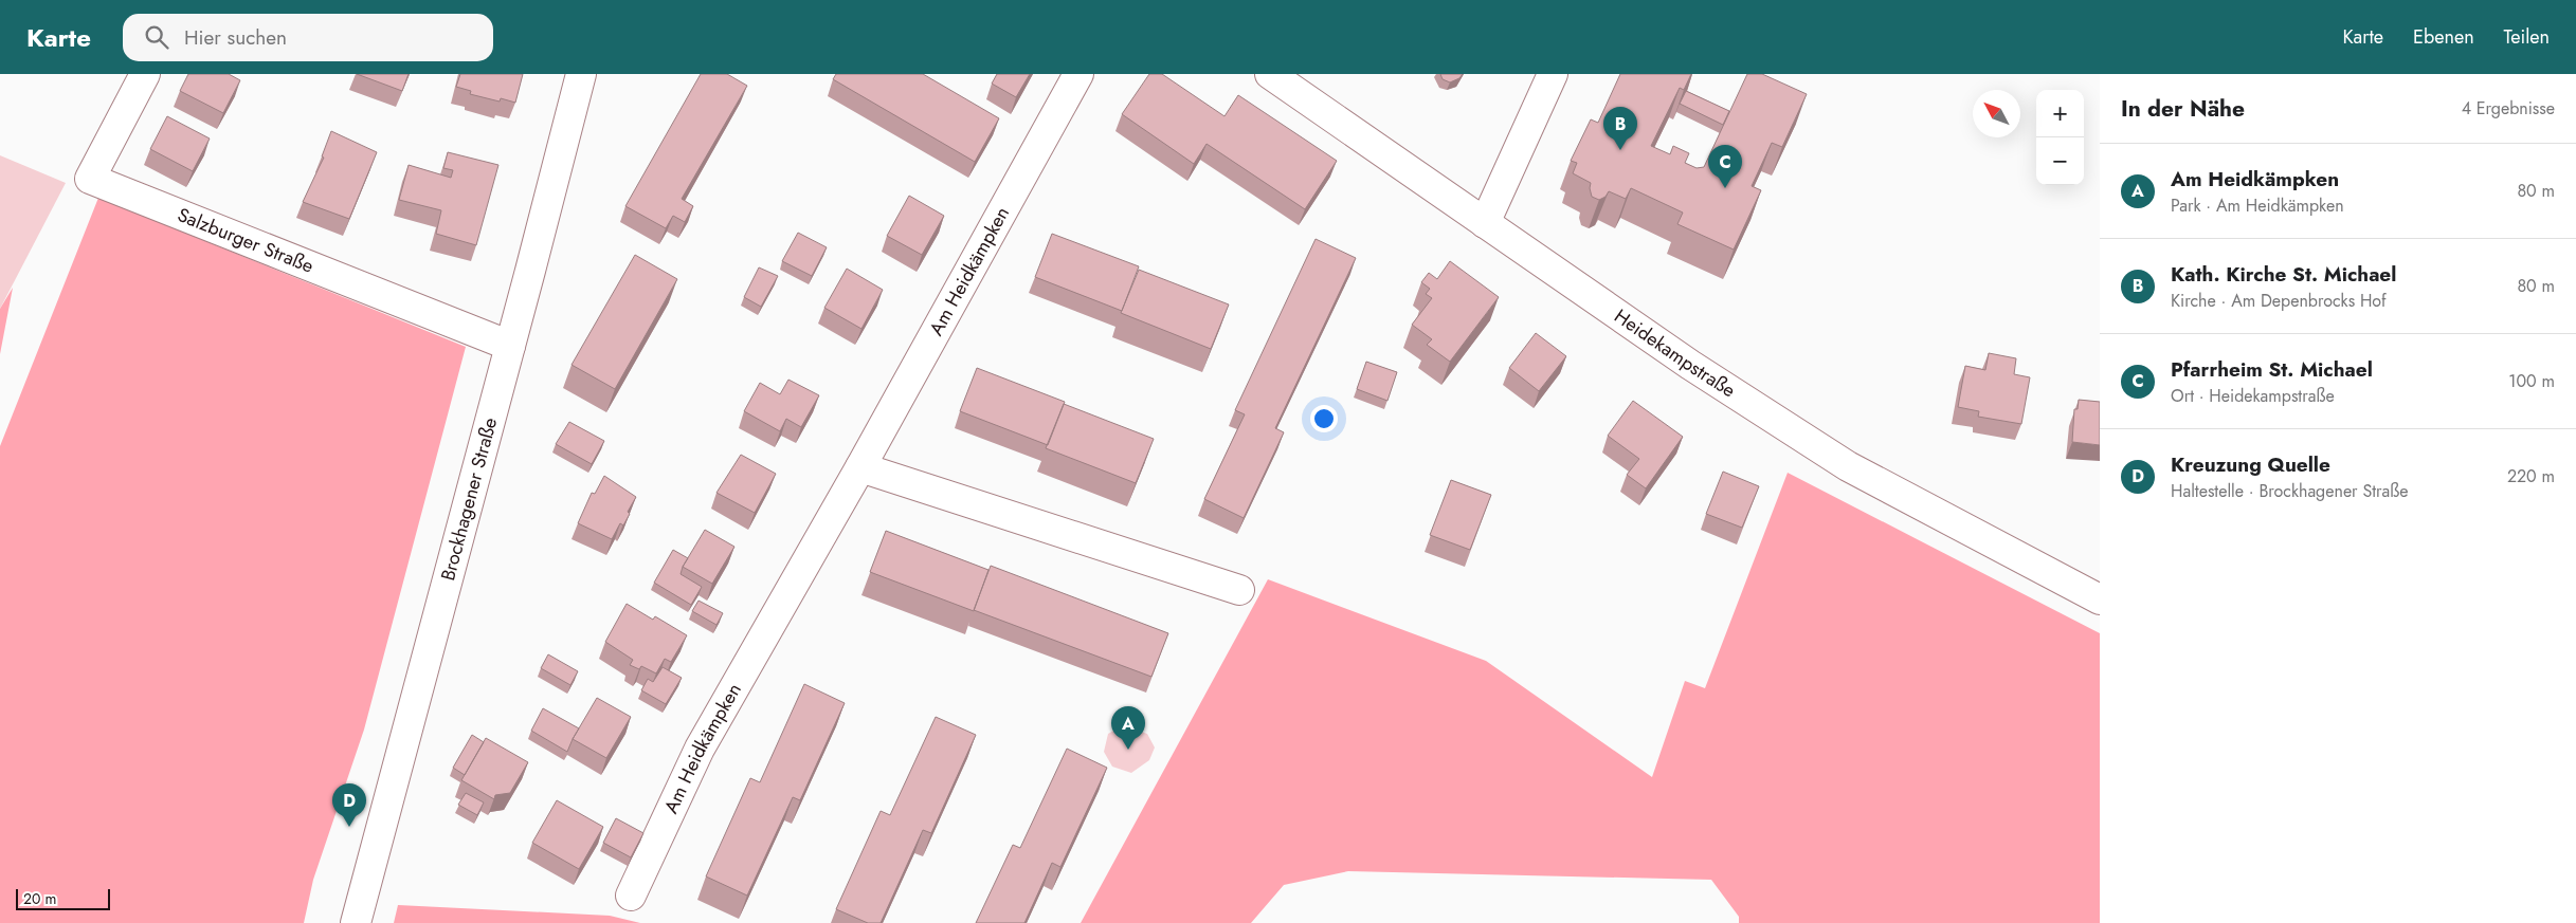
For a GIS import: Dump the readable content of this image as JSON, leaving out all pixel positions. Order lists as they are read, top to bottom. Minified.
{"streets":{"street":["Salzburger Straße","Am Heidkämpken","Heidekampstraße","Brockhagener Straße"]},"crossings":[["Salzburger Straße","Brockhagener Straße"]],"scale_bar":"20 m","north":"top left","page":{"header":"Karte","search":"Hier suchen","nav":["Karte","Ebenen","Teilen"],"heading":["In der Nähe","4 Ergebnisse"],"map_buttons":["+","−"],"pins":["B","C","A","D"],"list":[{"mark":"A","name":"Am Heidkämpken","note":"Park · Am Heidkämpken","value":"80 m"},{"mark":"B","name":"Kath. Kirche St. Michael","note":"Kirche · Am Depenbrocks Hof","value":"80 m"},{"mark":"C","name":"Pfarrheim St. Michael","note":"Ort · Heidekampstraße","value":"100 m"},{"mark":"D","name":"Kreuzung Quelle","note":"Haltestelle · Brockhagener Straße","value":"220 m"}],"scale":"20 m"}}
